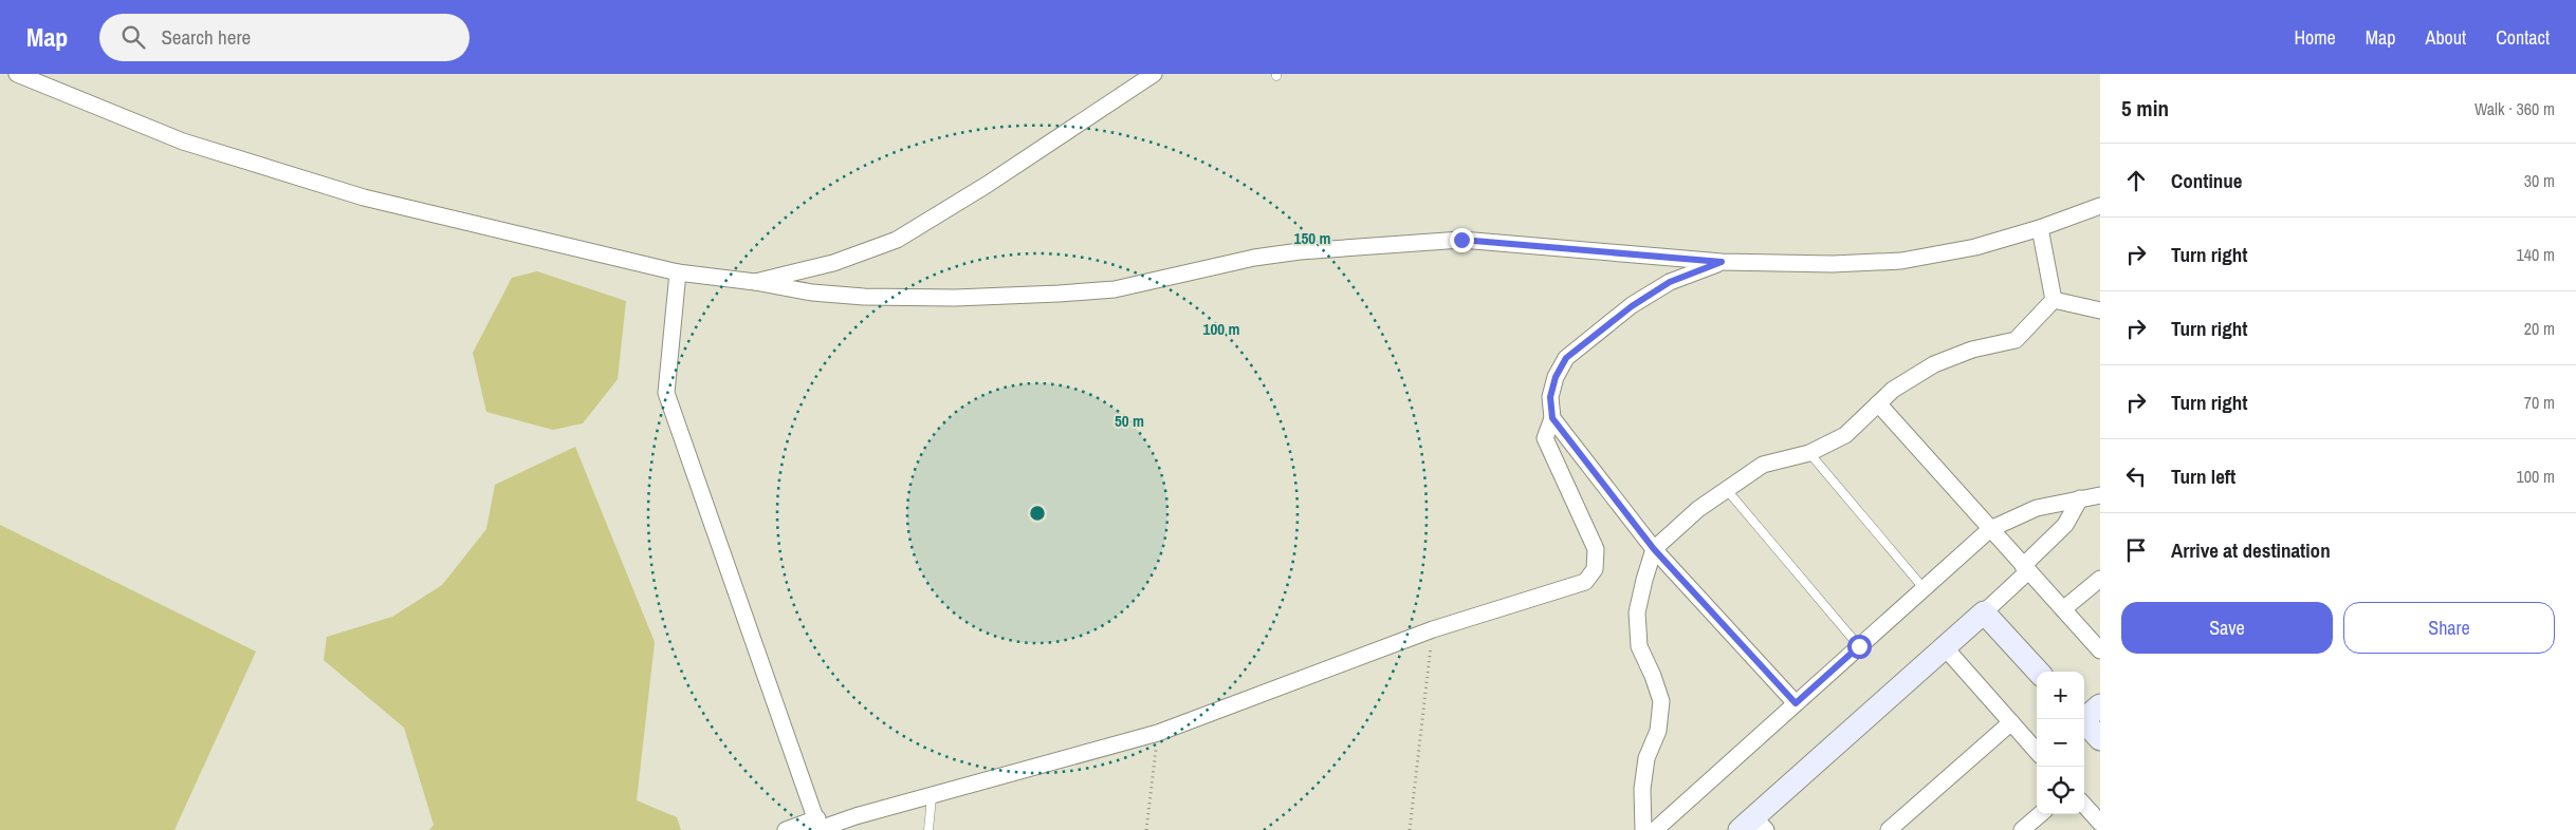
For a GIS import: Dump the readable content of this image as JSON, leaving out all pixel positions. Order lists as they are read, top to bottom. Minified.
{"page":{"header":"Map","search":"Search here","nav":["Home","Map","About","Contact"],"heading":["5 min","Walk · 360 m"],"list":[["Continue","30 m"],["Turn right","140 m"],["Turn right","20 m"],["Turn right","70 m"],["Turn left","100 m"],"Arrive at destination"],"buttons":["Save","Share"],"map_buttons":["+","−"]},"rings":["150 m","100 m","50 m"]}
